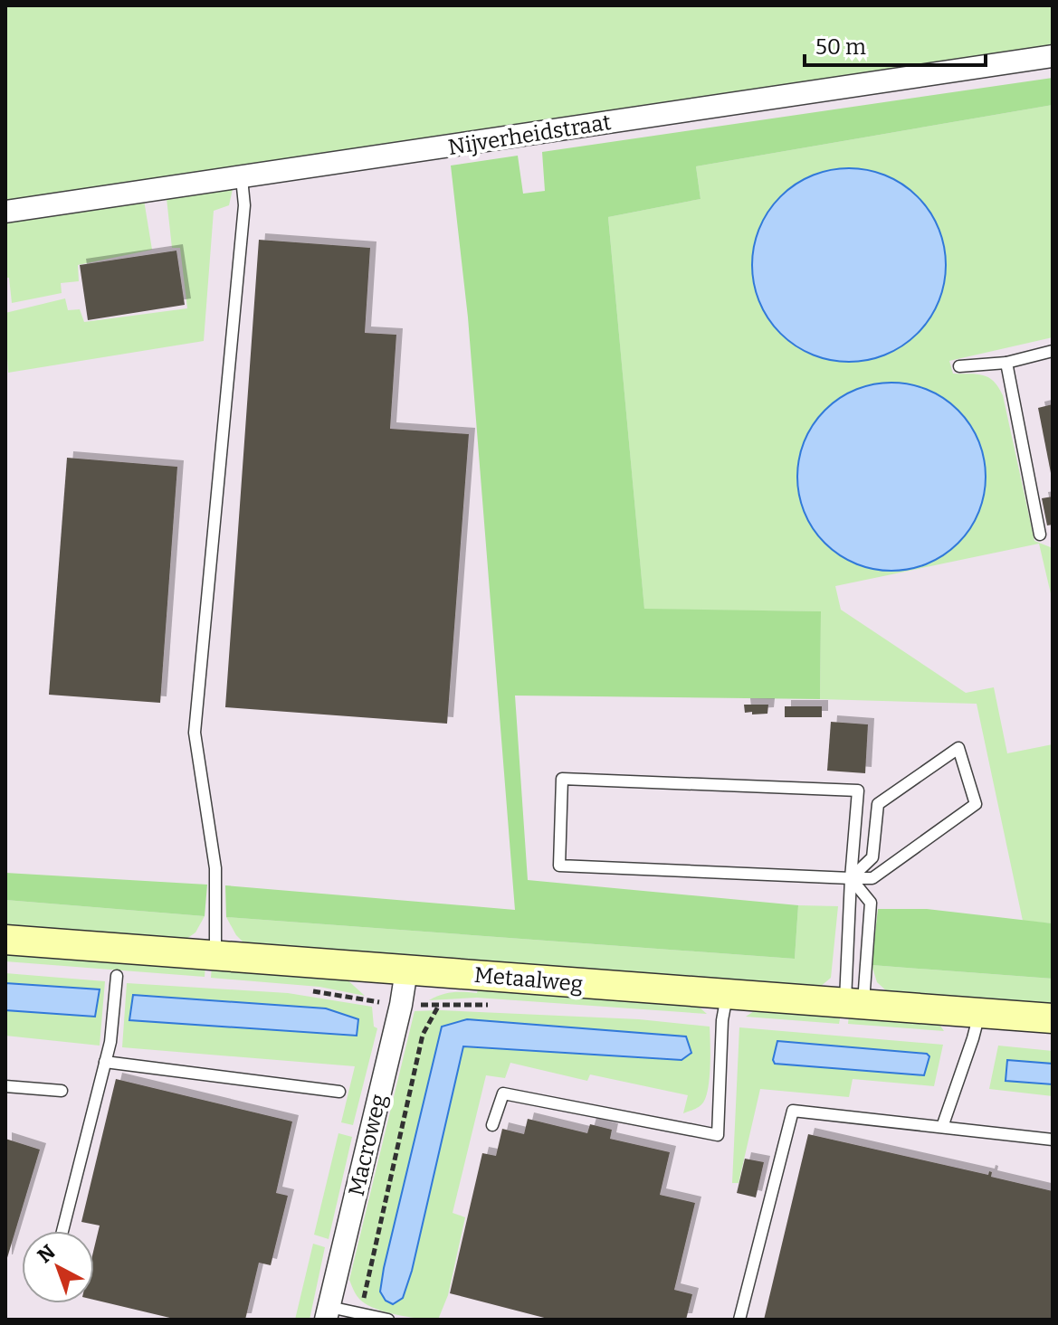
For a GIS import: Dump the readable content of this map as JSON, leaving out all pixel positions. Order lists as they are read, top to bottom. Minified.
{"streets":{"street":["Nijverheidstraat","Metaalweg","Macroweg"]},"crossings":[["Metaalweg","Macroweg"]],"scale_bar":"50 m","north":"top left"}
